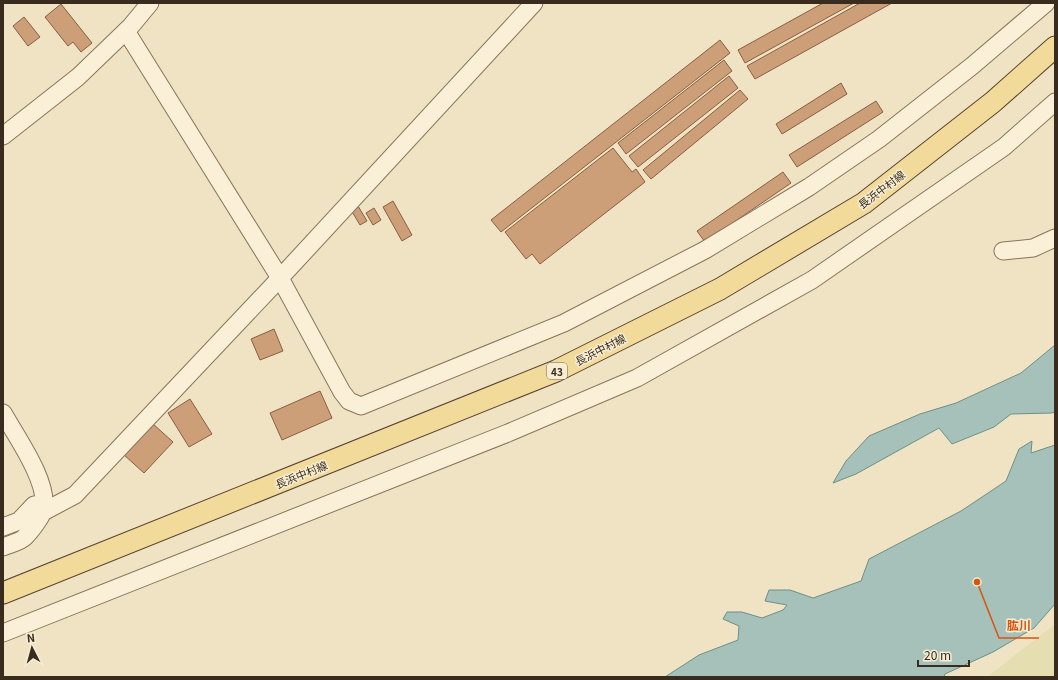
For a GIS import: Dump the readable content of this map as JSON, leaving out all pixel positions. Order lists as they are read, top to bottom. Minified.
{"streets":{"main road":["長浜中村線","43"]},"places":["肱川"],"scale_bar":"20 m","north":"top"}
